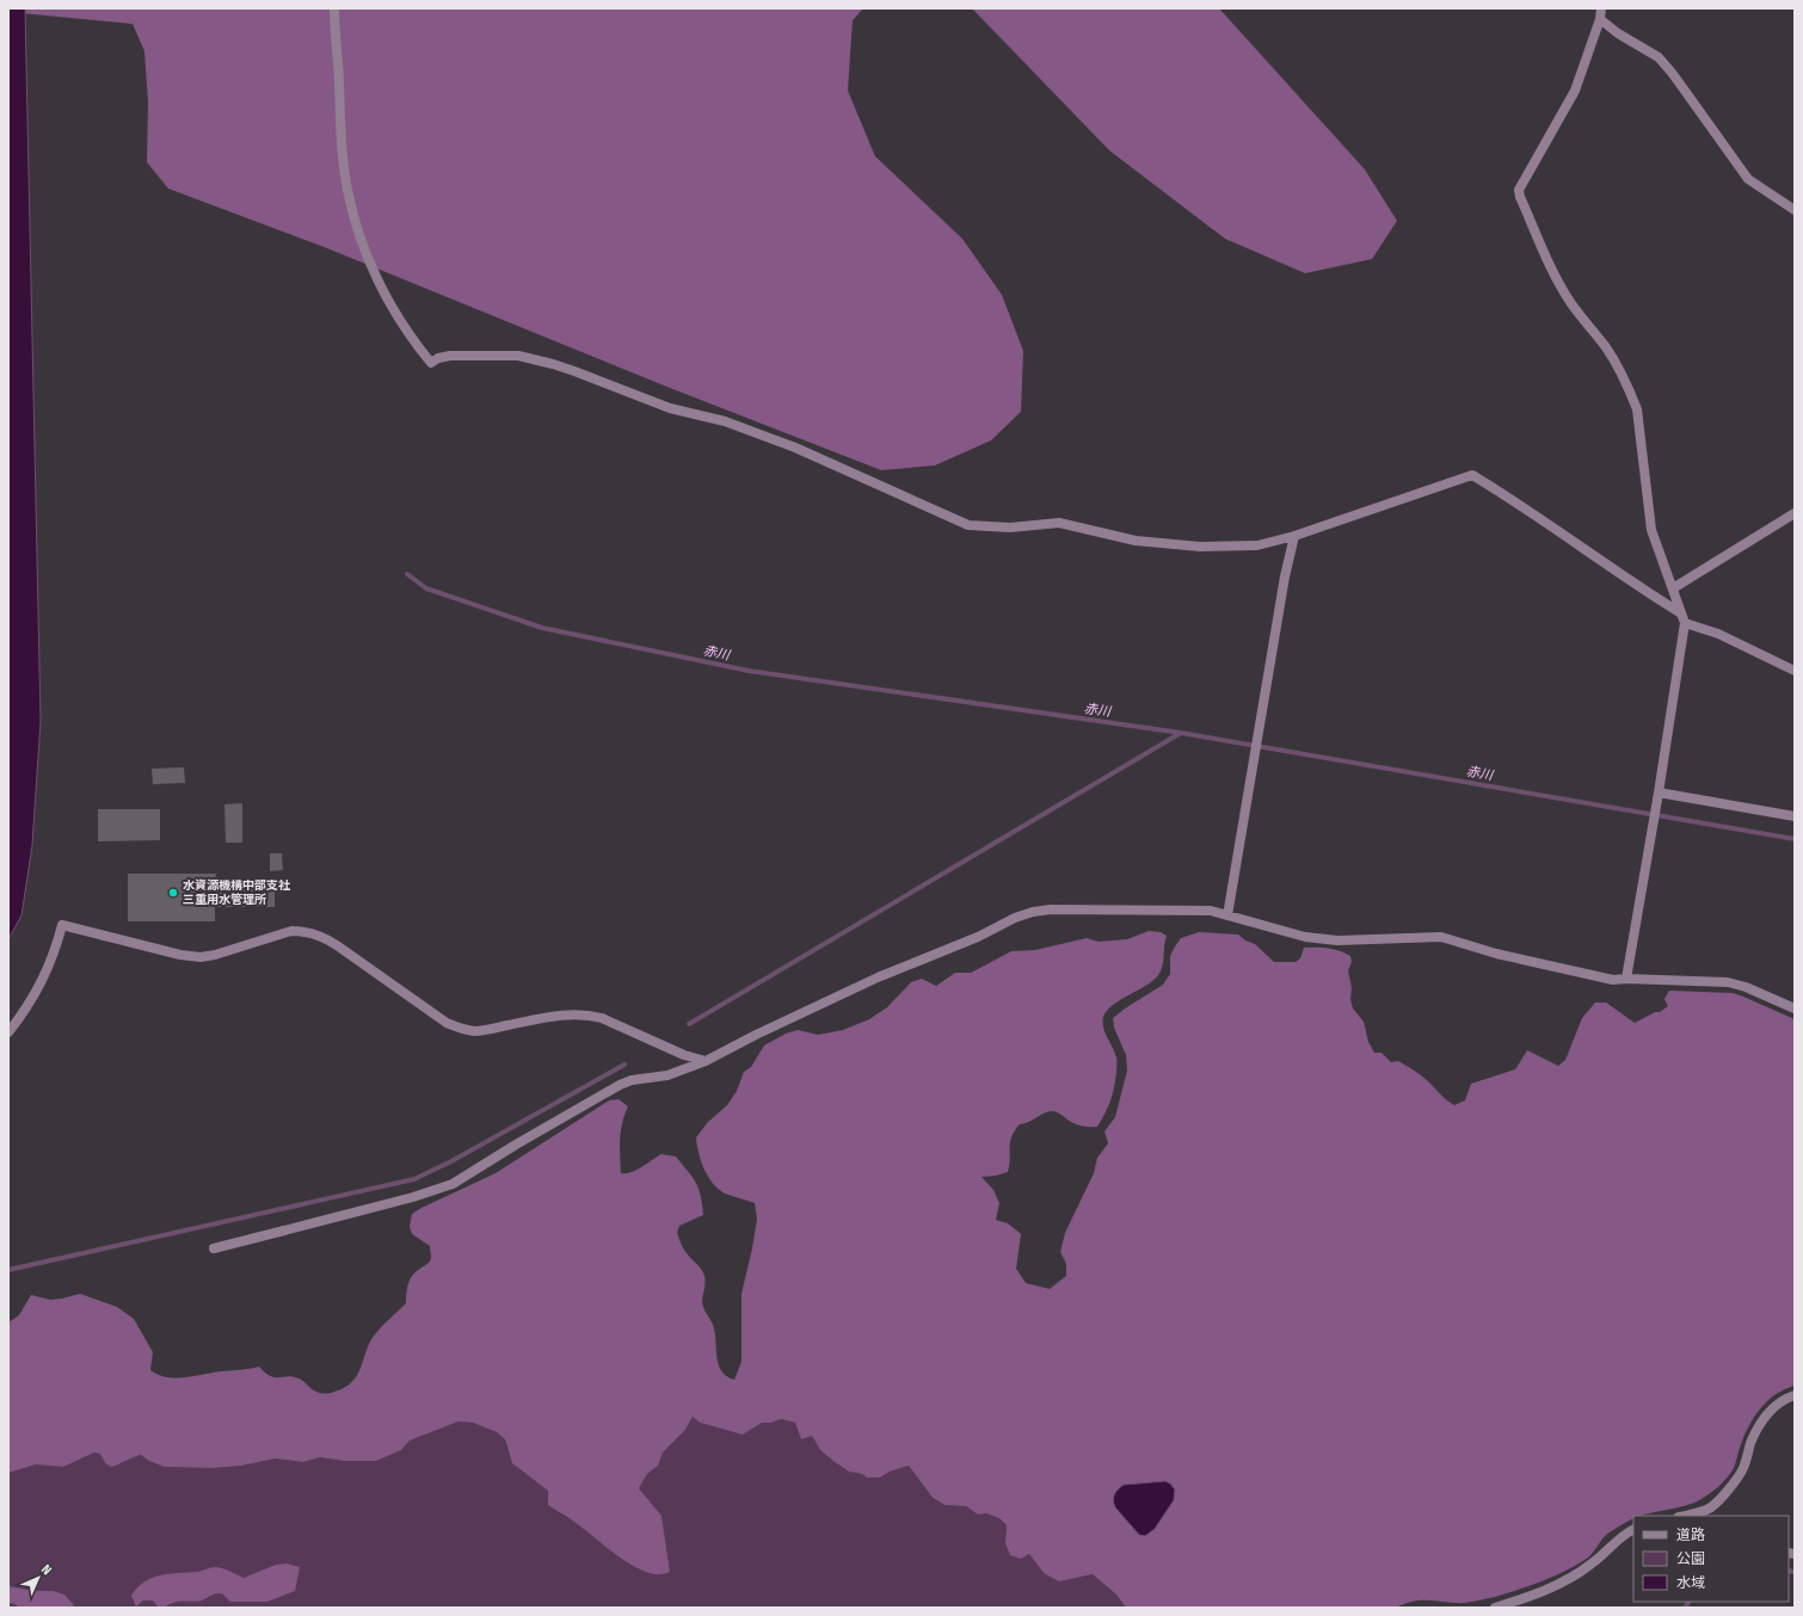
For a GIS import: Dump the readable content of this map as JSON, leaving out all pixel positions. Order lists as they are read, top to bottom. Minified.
{"water":["赤川"],"places":["水資源機構中部支社 三重用水管理所"],"legend":["道路","公園","水域"],"north":"top right"}
